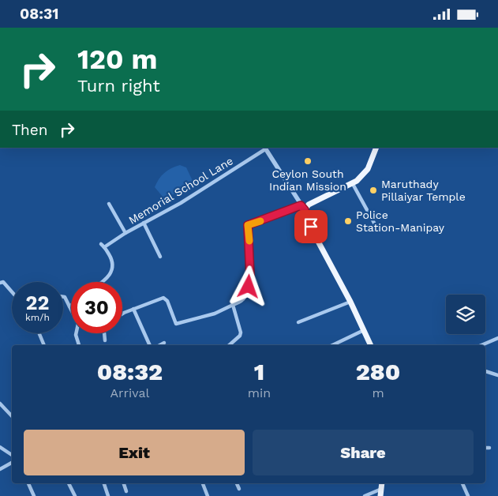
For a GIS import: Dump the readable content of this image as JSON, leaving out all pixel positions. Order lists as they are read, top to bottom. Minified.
{"streets":{"street":["Memorial School Lane"]},"places":["Ceylon South Indian Mission","Maruthady Pillaiyar Temple","Police Station-Manipay"],"page":{"status":"08:31","turn":["120 m","Turn right"],"then":"Then","speed":"22 km/h","limit":"30","eta":["08:32","Arrival","1","min","280","m"],"buttons":["Exit","Share"]}}
